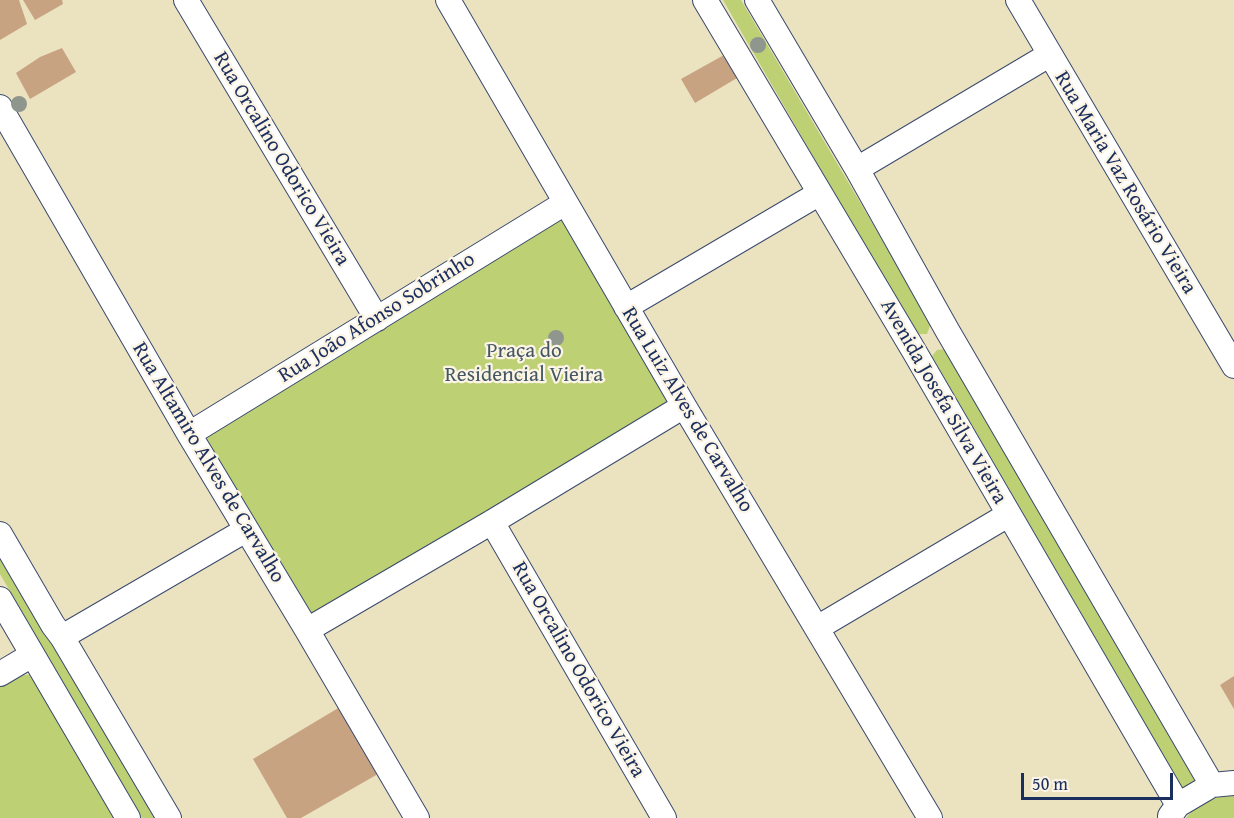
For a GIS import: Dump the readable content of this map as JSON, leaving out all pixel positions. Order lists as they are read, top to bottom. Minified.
{"streets":{"street":["Rua Orcalino Odorico Vieira","Rua Maria Vaz Rosário Vieira","Rua João Afonso Sobrinho","Avenida Josefa Silva Vieira","Rua Luiz Alves de Carvalho","Rua Altamiro Alves de Carvalho"]},"crossings":[["Rua Orcalino Odorico Vieira","Rua João Afonso Sobrinho"],["Rua João Afonso Sobrinho","Rua Luiz Alves de Carvalho"],["Rua João Afonso Sobrinho","Rua Altamiro Alves de Carvalho"]],"parks":["Praça do Residencial Vieira"],"scale_bar":"50 m"}
